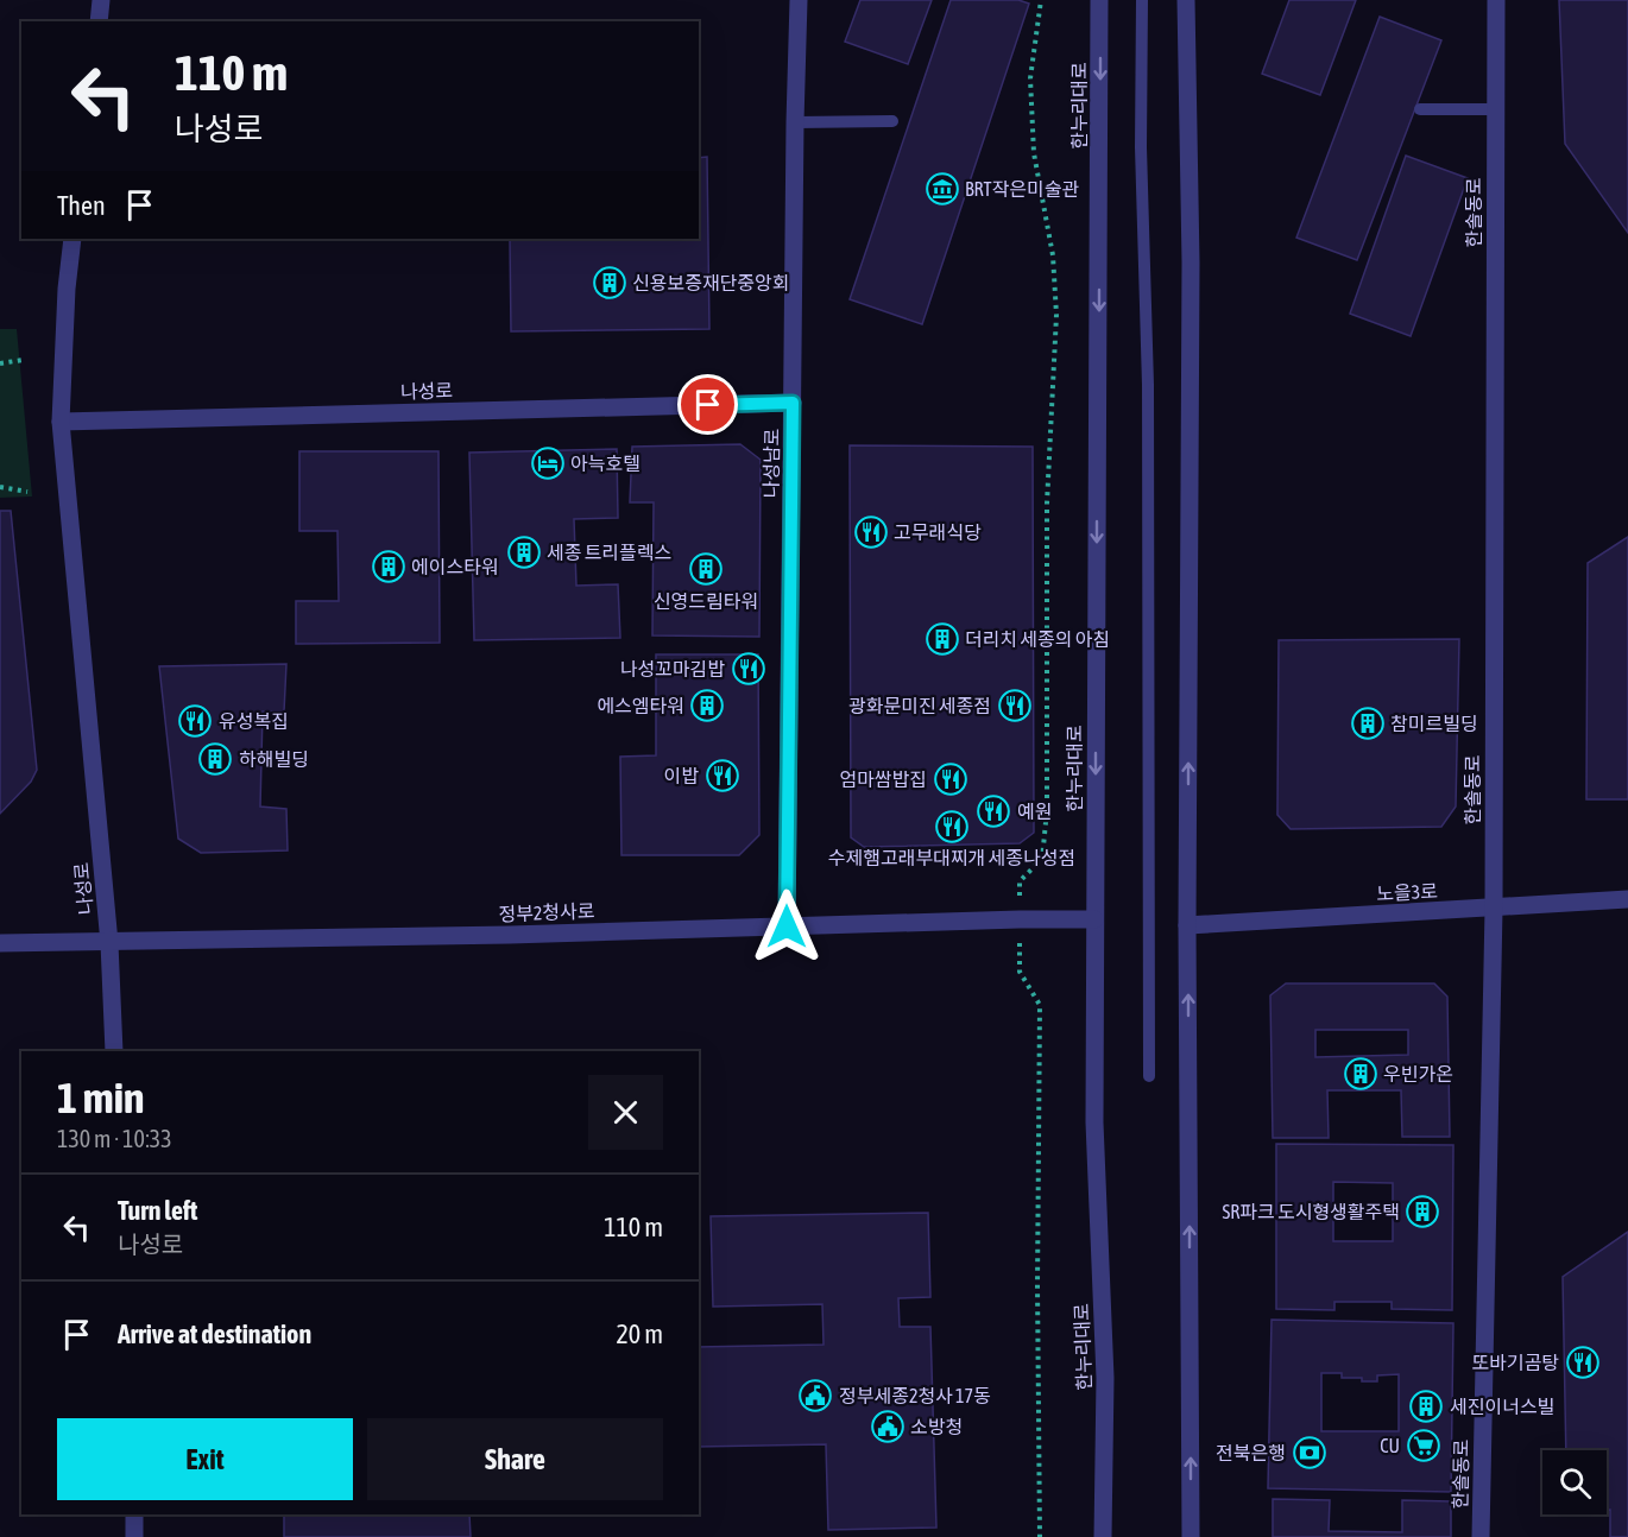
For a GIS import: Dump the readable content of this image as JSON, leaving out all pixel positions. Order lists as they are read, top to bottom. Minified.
{"streets":{"street":["한누리대로","한솔동로","나성로","나성남로","노을3로","정부2청사로"]},"crossings":[["한누리대로","정부2청사로"],["한솔동로","노을3로"],["나성로","나성남로"],["나성로","정부2청사로"],["나성남로","정부2청사로"]],"places":{"museum":["BRT작은미술관"],"building":["신용보증재단중앙회","세종 트리플렉스","에이스타워","신영드림타워","더리치 세종의 아침","에스엠타워","참미르빌딩","하해빌딩","우빈가온","SR파크 도시형생활주택","세진이너스빌"],"hotel":["아늑호텔"],"restaurant":["고무래식당","나성꼬마김밥","광화문미진 세종점","유성복집","이밥","엄마쌈밥집","예원","수제햄고래부대찌개 세종나성점","또바기곰탕"],"public building":["정부세종2청사 17동","소방청"],"supermarket":["CU"],"bank":["전북은행"]},"page":{"turn":["110 m","나성로"],"then":"Then","heading":["1 min","130 m · 10:33"],"list":[{"name":"Turn left","note":"나성로","value":"110 m"},{"name":"Arrive at destination","value":"20 m"}],"buttons":["Exit","Share"]}}
